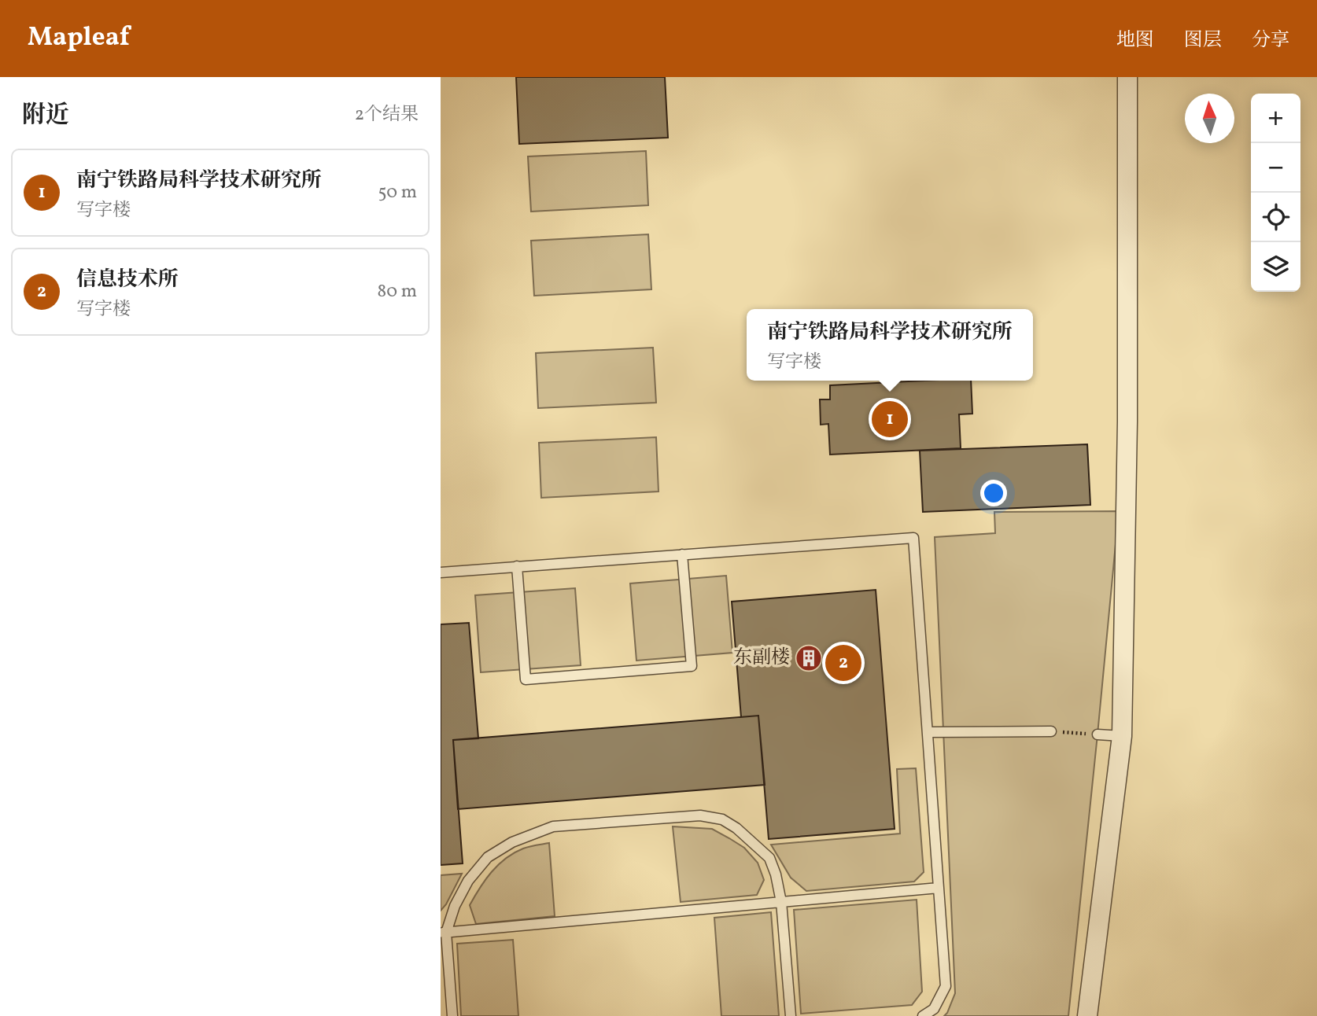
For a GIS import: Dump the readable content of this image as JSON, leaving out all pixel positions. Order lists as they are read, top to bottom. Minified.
{"places":{"building":["东副楼"]},"north":"top","page":{"header":"Mapleaf","nav":["地图","图层","分享"],"heading":["附近","2个结果"],"map_buttons":["+","−"],"list":[{"mark":"1","name":"南宁铁路局科学技术研究所","note":"写字楼","value":"50 m"},{"mark":"2","name":"信息技术所","note":"写字楼","value":"80 m"}],"popup":["南宁铁路局科学技术研究所","写字楼"],"pins":["1","2"]}}
